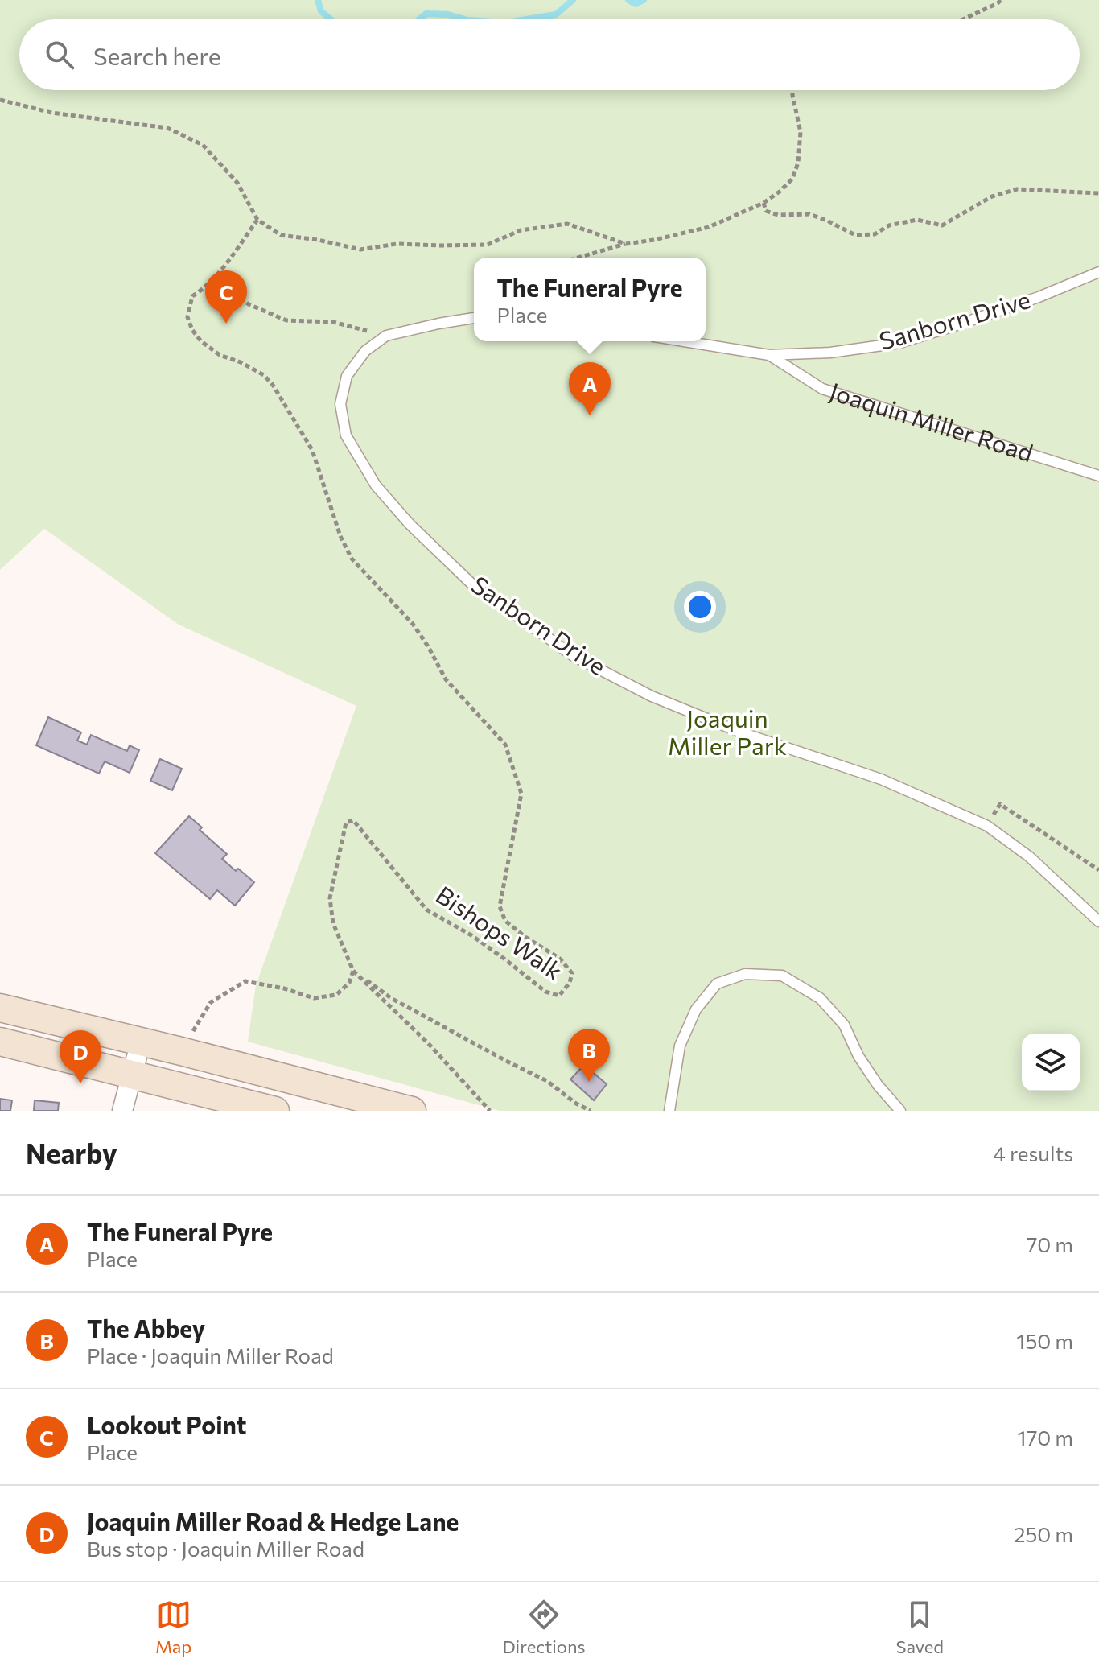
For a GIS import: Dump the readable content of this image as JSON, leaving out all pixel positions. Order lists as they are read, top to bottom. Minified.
{"streets":{"lane":["Sanborn Drive","Joaquin Miller Road"],"path":["Bishops Walk"]},"crossings":[["Sanborn Drive","Joaquin Miller Road"]],"parks":["Joaquin Miller Park"],"page":{"search":"Search here","popup":["The Funeral Pyre","Place"],"pins":["C","A","B","D"],"heading":["Nearby","4 results"],"list":[{"mark":"A","name":"The Funeral Pyre","note":"Place","value":"70 m"},{"mark":"B","name":"The Abbey","note":"Place · Joaquin Miller Road","value":"150 m"},{"mark":"C","name":"Lookout Point","note":"Place","value":"170 m"},{"mark":"D","name":"Joaquin Miller Road & Hedge Lane","note":"Bus stop · Joaquin Miller Road","value":"250 m"}],"nav":["Map","Directions","Saved"]}}
